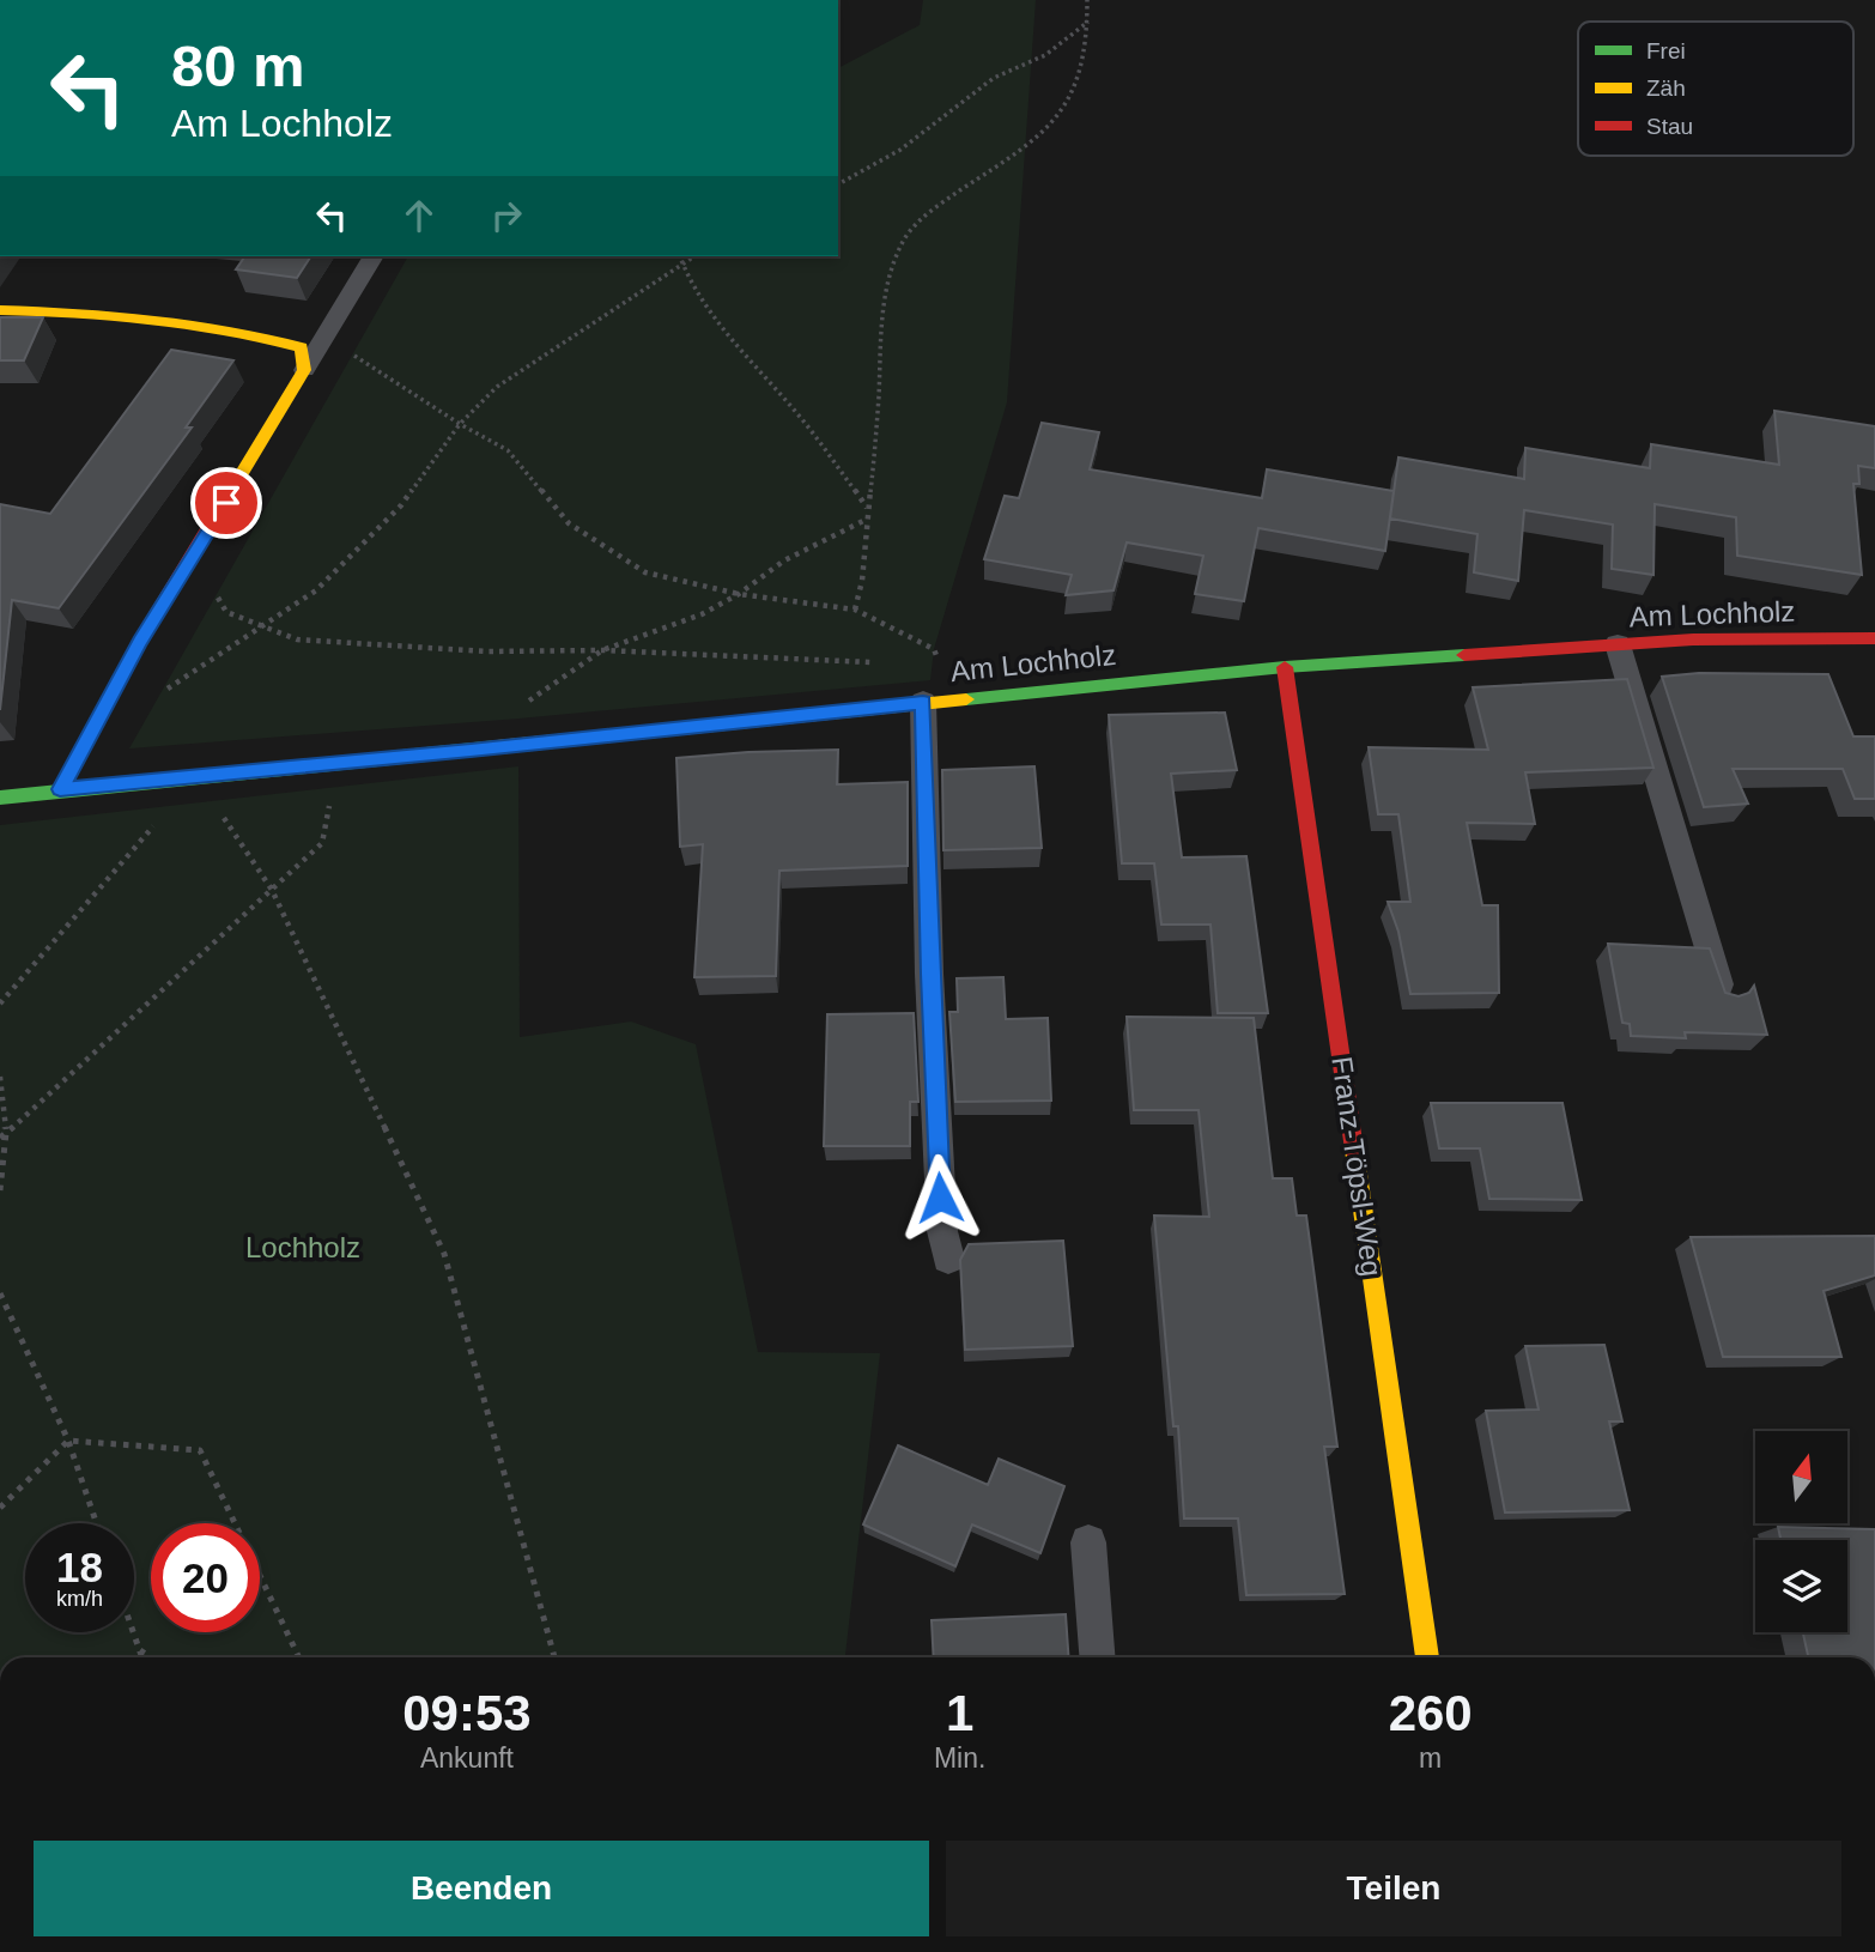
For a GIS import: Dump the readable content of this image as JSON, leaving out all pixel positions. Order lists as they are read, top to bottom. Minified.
{"streets":{"street":["Am Lochholz","Franz-Töpsl-Weg"]},"crossings":[["Am Lochholz","Franz-Töpsl-Weg"]],"parks":["Lochholz"],"legend":["Frei","Zäh","Stau"],"north":"top","page":{"turn":["80 m","Am Lochholz"],"speed":"18 km/h","limit":"20","eta":["09:53","Ankunft","1","Min.","260","m"],"buttons":["Beenden","Teilen"]}}
